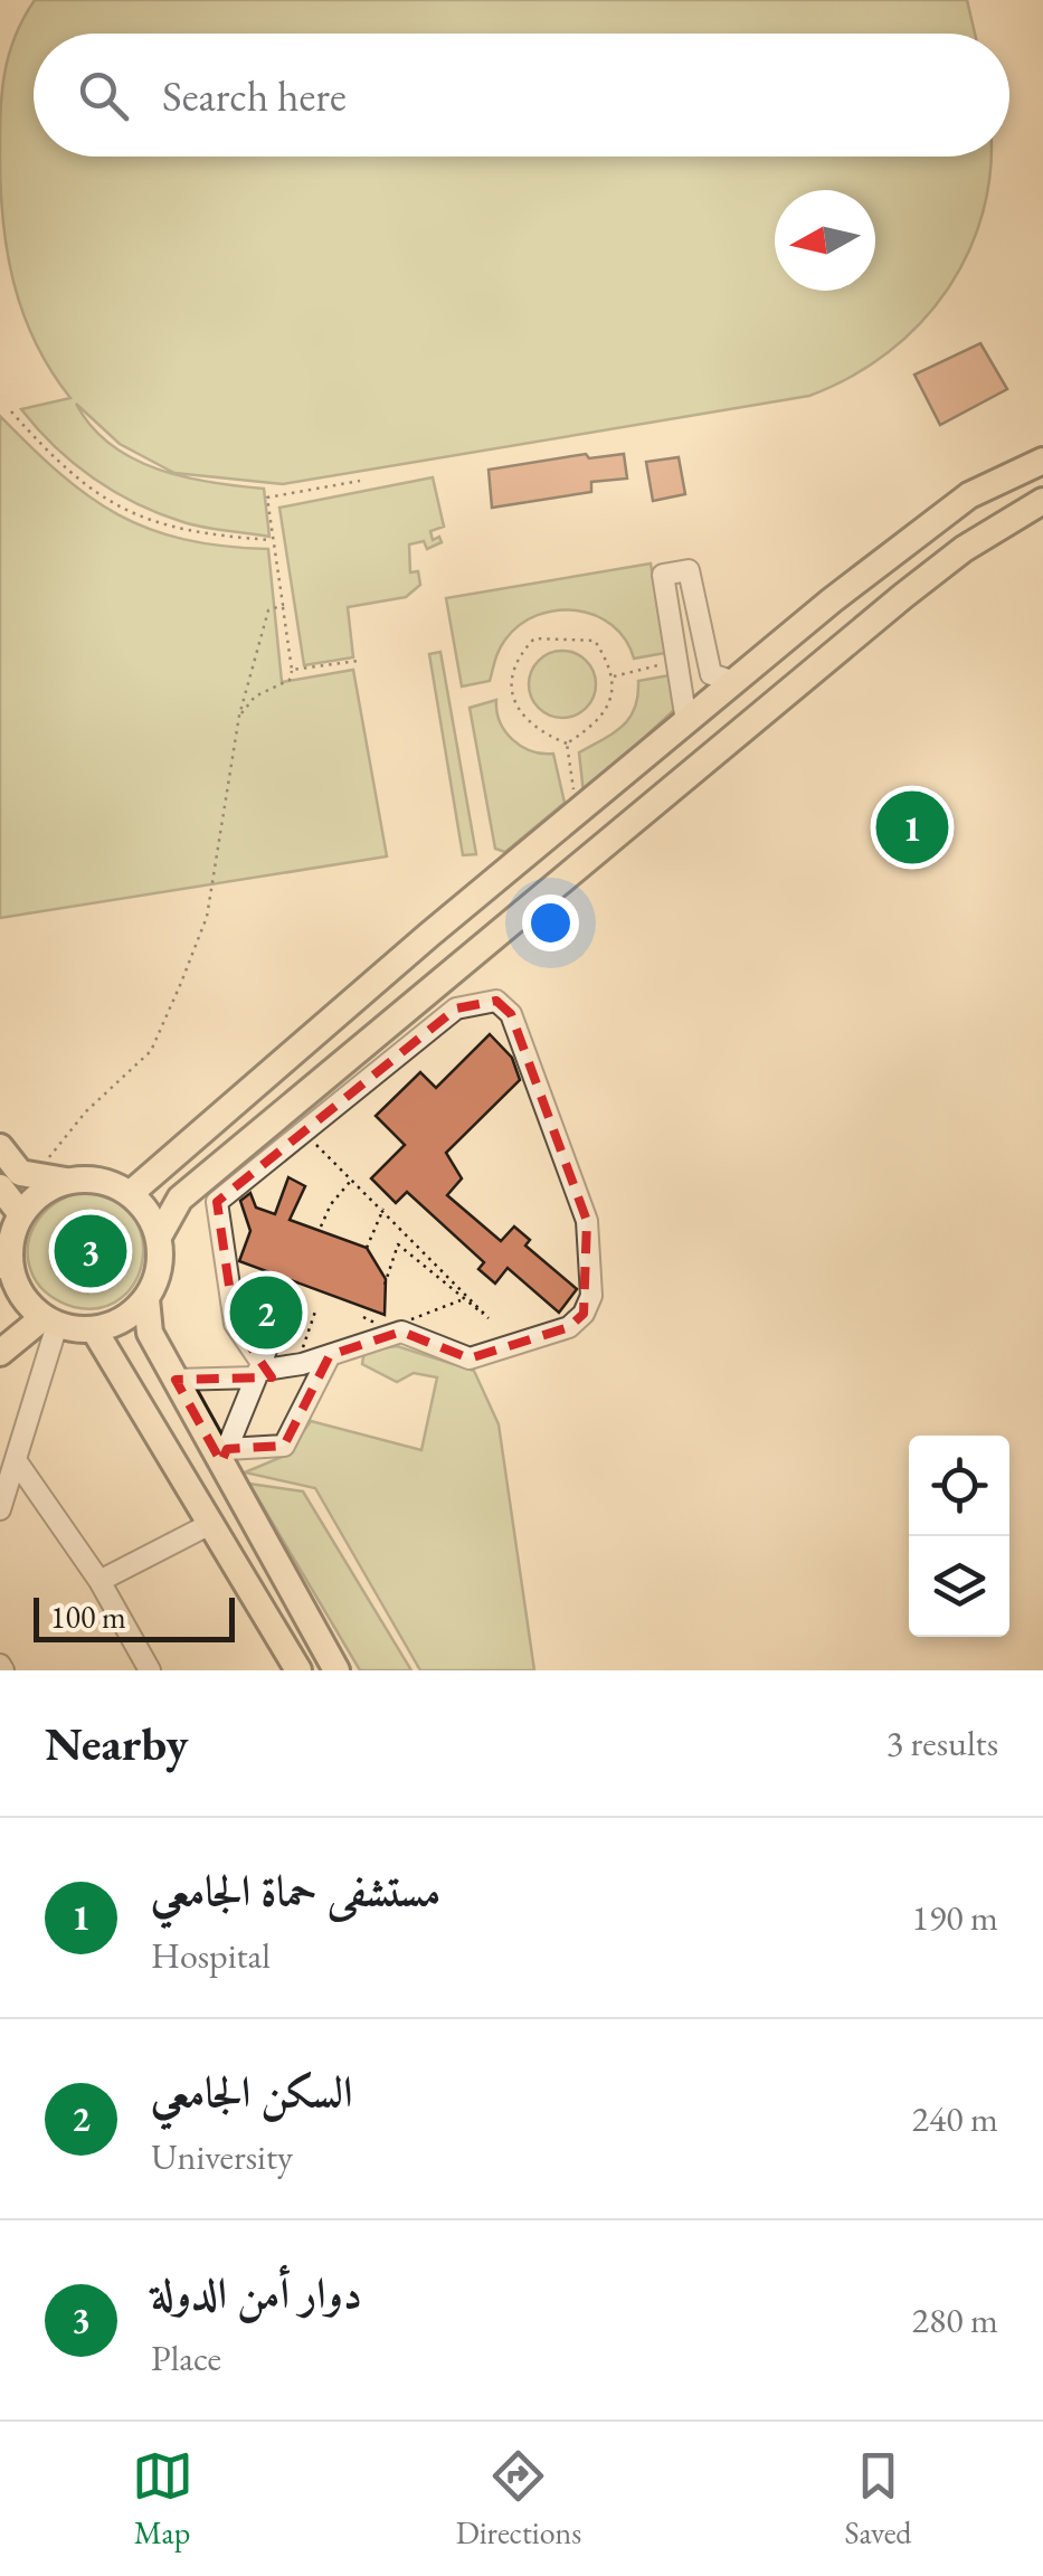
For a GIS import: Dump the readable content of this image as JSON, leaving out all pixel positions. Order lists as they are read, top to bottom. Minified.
{"scale_bar":"100 m","north":"left","page":{"search":"Search here","pins":["1","3","2"],"scale":"100 m","heading":["Nearby","3 results"],"list":[{"mark":"1","name":"مستشفى حماة الجامعي","note":"Hospital","value":"190 m"},{"mark":"2","name":"السكن الجامعي","note":"University","value":"240 m"},{"mark":"3","name":"دوار أمن الدولة","note":"Place","value":"280 m"}],"nav":["Map","Directions","Saved"]}}
